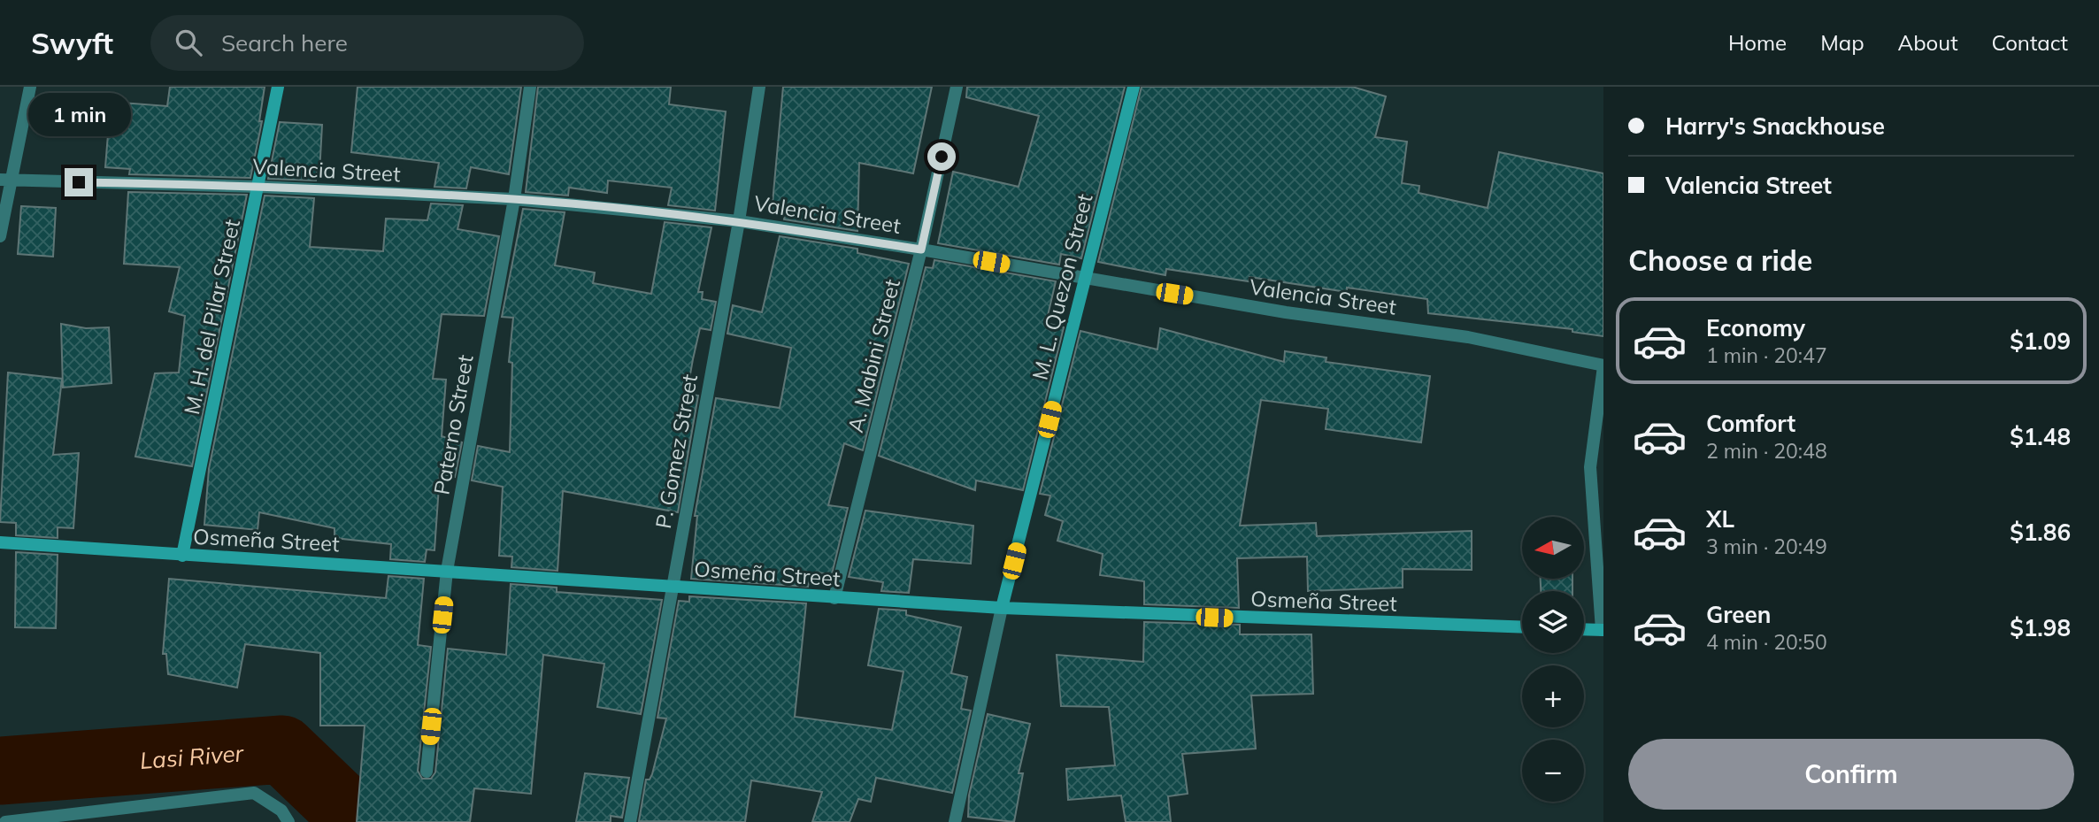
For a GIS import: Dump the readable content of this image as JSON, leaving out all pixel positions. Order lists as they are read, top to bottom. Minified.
{"streets":{"street":["Valencia Street","M. L. Quezon Street","M. H. del Pilar Street","A. Mabini Street","Paterno Street","P. Gomez Street","Osmeña Street"]},"crossings":[["Valencia Street","M. L. Quezon Street"],["Valencia Street","M. H. del Pilar Street"],["Valencia Street","A. Mabini Street"],["Valencia Street","Paterno Street"],["Valencia Street","P. Gomez Street"],["M. L. Quezon Street","Osmeña Street"],["M. H. del Pilar Street","Osmeña Street"],["A. Mabini Street","Osmeña Street"],["Paterno Street","Osmeña Street"],["P. Gomez Street","Osmeña Street"]],"water":["Lasi River"],"north":"left","page":{"header":"Swyft","search":"Search here","nav":["Home","Map","About","Contact"],"banner":["Harry's Snackhouse","Valencia Street"],"bubble":"1 min","heading":"Choose a ride","list":[{"name":"Economy","note":"1 min · 20:47","value":"$1.09"},{"name":"Comfort","note":"2 min · 20:48","value":"$1.48"},{"name":"XL","note":"3 min · 20:49","value":"$1.86"},{"name":"Green","note":"4 min · 20:50","value":"$1.98"}],"map_buttons":["+","−"],"buttons":"Confirm"}}
